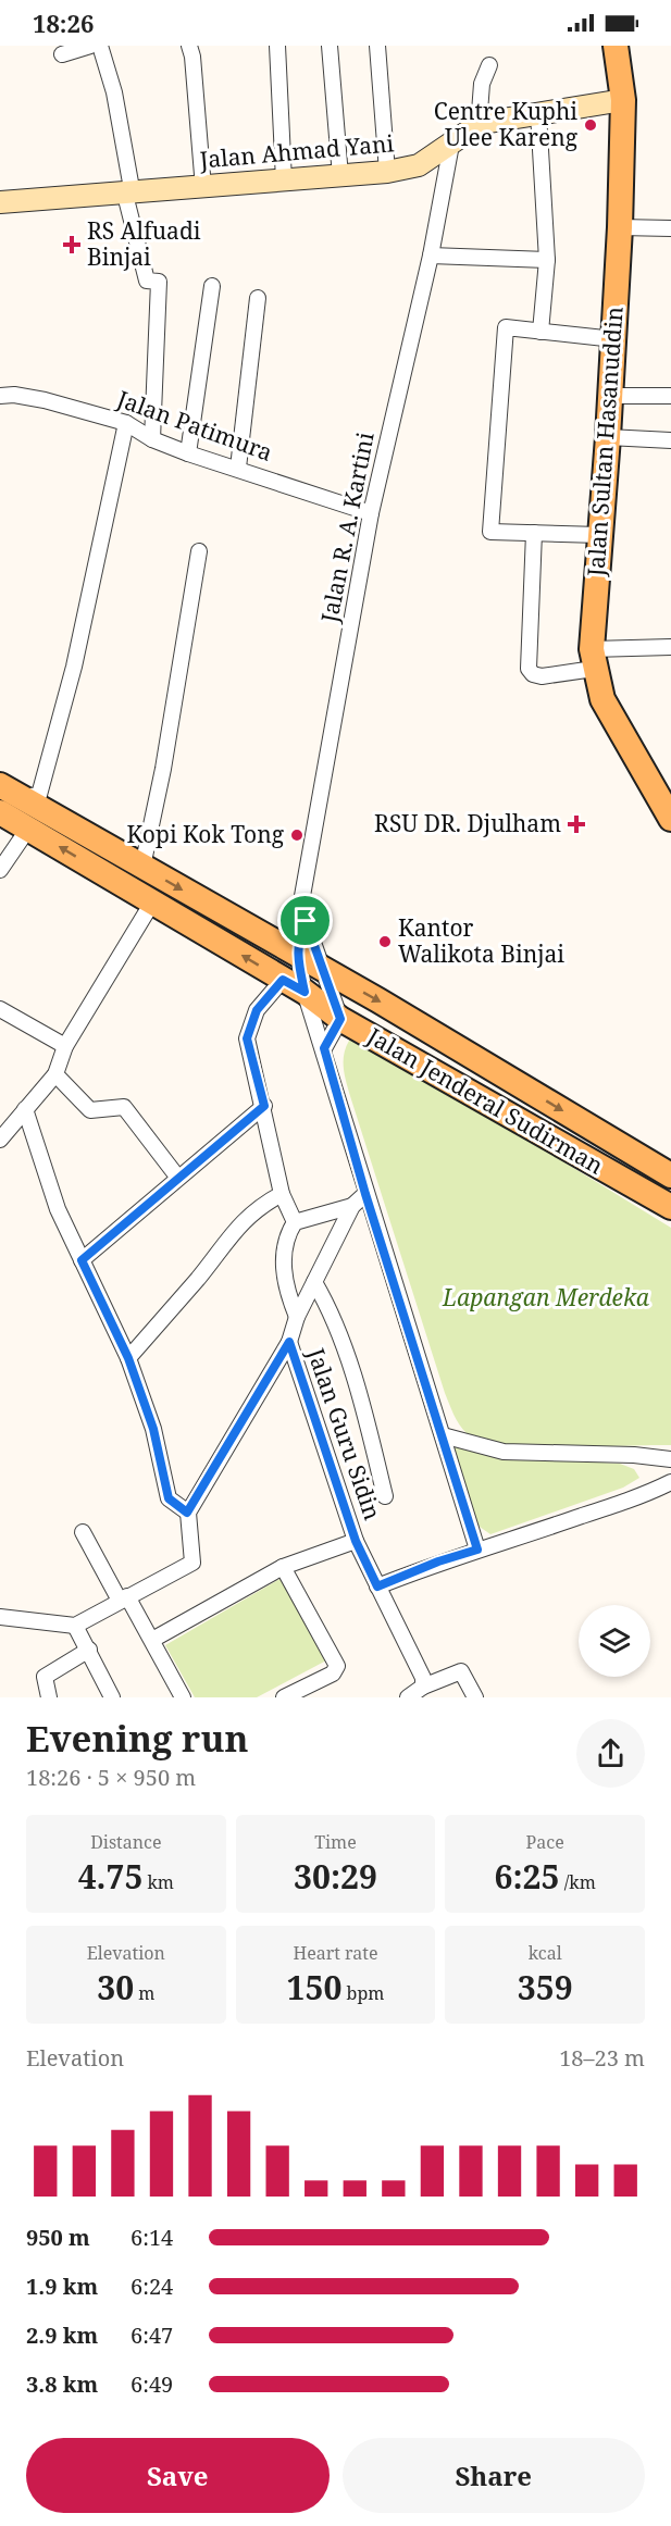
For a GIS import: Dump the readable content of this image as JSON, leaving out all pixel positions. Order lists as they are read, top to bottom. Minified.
{"streets":{"main road":["Jalan Sultan Hasanuddin","Jalan Jenderal Sudirman"],"street":["Jalan Ahmad Yani","Jalan Patimura","Jalan R. A. Kartini","Jalan Guru Sidin"]},"crossings":[["Jalan Ahmad Yani","Jalan Sultan Hasanuddin"],["Jalan Ahmad Yani","Jalan R. A. Kartini"],["Jalan Patimura","Jalan R. A. Kartini"],["Jalan R. A. Kartini","Jalan Jenderal Sudirman"]],"parks":["Lapangan Merdeka"],"places":{"other":["Centre Kuphi Ulee Kareng","Kopi Kok Tong","Kantor Walikota Binjai"],"health":["RS Alfuadi Binjai","RSU DR. Djulham"]},"page":{"status":"18:26","heading":["Evening run","18:26 · 5 × 950 m"],"stats":[["Distance","4.75 km"],["Time","30:29"],["Pace","6:25 /km"],["Elevation","30 m"],["Heart rate","150 bpm"],["kcal","359"]],"chart":["Elevation","18–23 m"],"list":[{"name":"950 m","note":"6:14"},{"name":"1.9 km","note":"6:24"},{"name":"2.9 km","note":"6:47"},{"name":"3.8 km","note":"6:49"}],"buttons":["Save","Share"]}}
